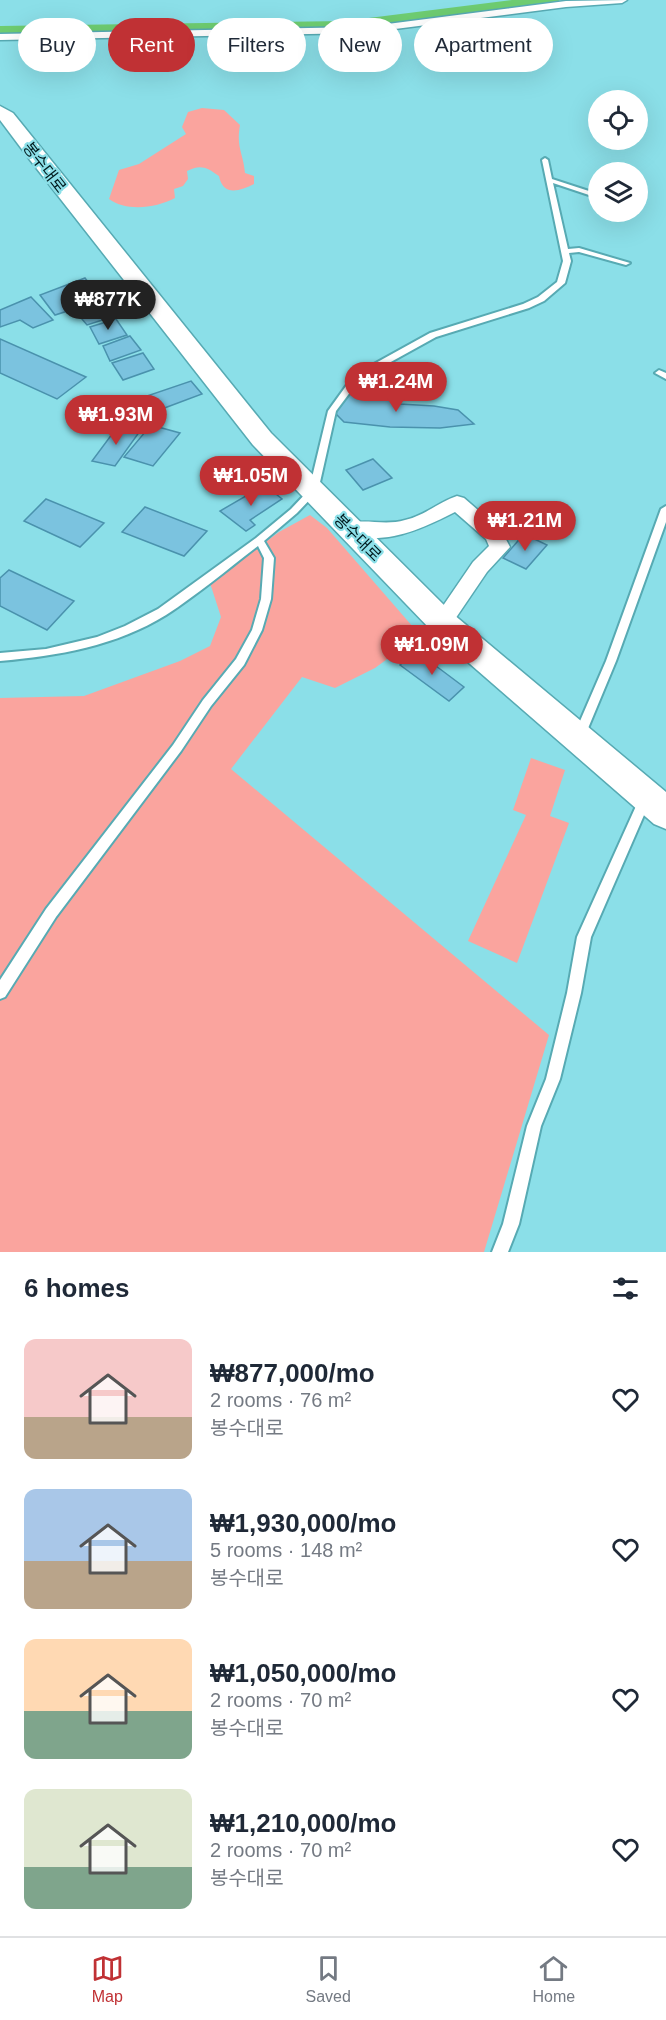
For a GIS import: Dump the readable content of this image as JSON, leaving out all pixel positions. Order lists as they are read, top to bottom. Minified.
{"streets":{"main road":["봉수대로"]},"page":{"chip":["Buy","Rent","Filters","New","Apartment"],"price":["₩877K","₩1.24M","₩1.93M","₩1.05M","₩1.21M","₩1.09M"],"heading":"6 homes","list":[{"name":"₩877,000/mo","note":"2 rooms · 76 m² · 봉수대로"},{"name":"₩1,930,000/mo","note":"5 rooms · 148 m² · 봉수대로"},{"name":"₩1,050,000/mo","note":"2 rooms · 70 m² · 봉수대로"},{"name":"₩1,210,000/mo","note":"2 rooms · 70 m² · 봉수대로"}],"tabs":["Map","Saved","Home"]}}
